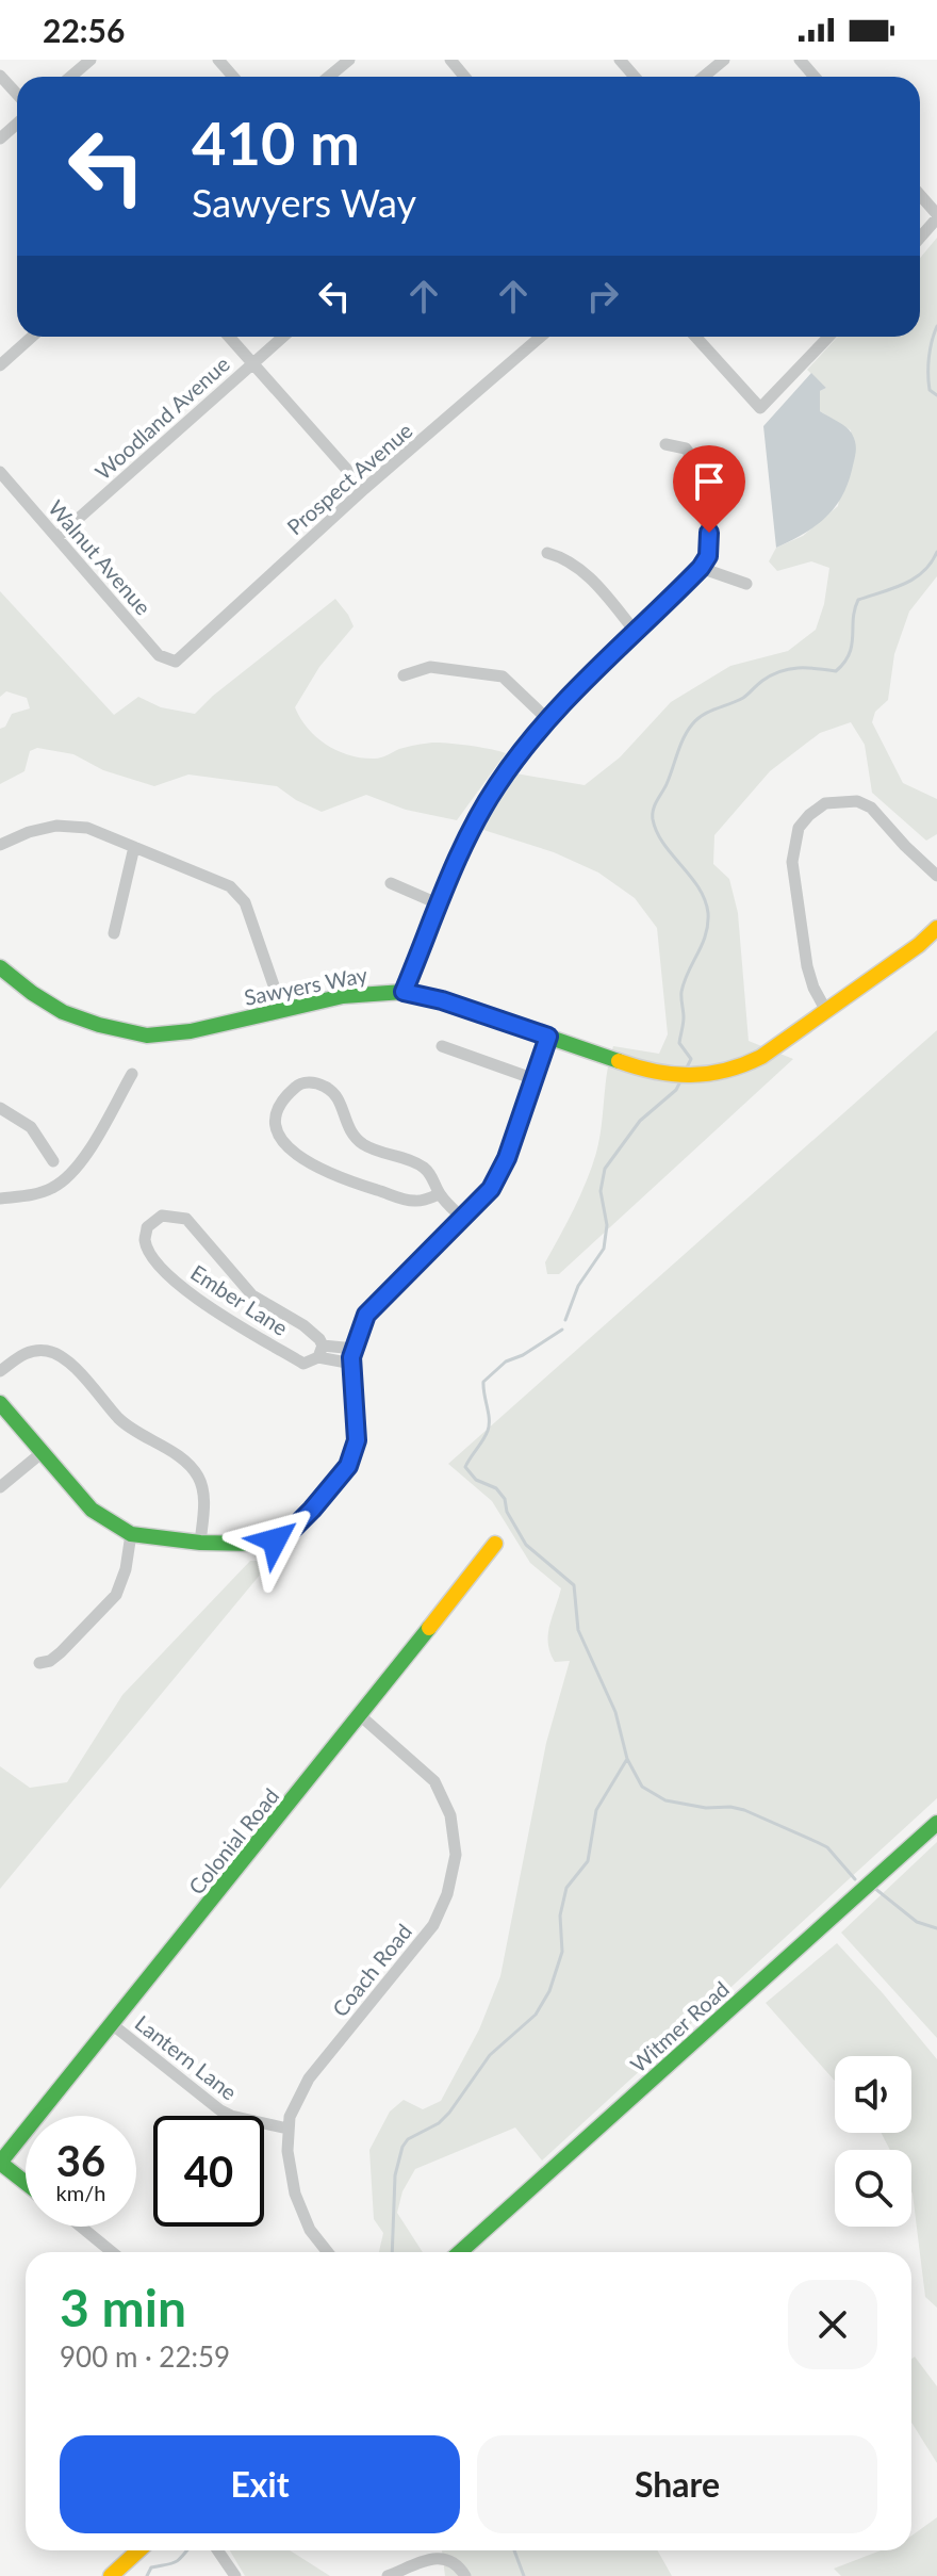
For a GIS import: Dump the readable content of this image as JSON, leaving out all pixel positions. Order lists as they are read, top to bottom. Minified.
{"streets":{"street":["Woodland Avenue","Prospect Avenue","Walnut Avenue","Sawyers Way","Ember Lane","Colonial Road","Coach Road","Witmer Road","Lantern Lane"]},"crossings":[["Woodland Avenue","Walnut Avenue"],["Prospect Avenue","Walnut Avenue"],["Colonial Road","Coach Road"],["Colonial Road","Lantern Lane"],["Coach Road","Lantern Lane"]],"page":{"status":"22:56","turn":["410 m","Sawyers Way"],"speed":"36 km/h","limit":"40","heading":["3 min","900 m · 22:59"],"buttons":["Exit","Share"]}}
